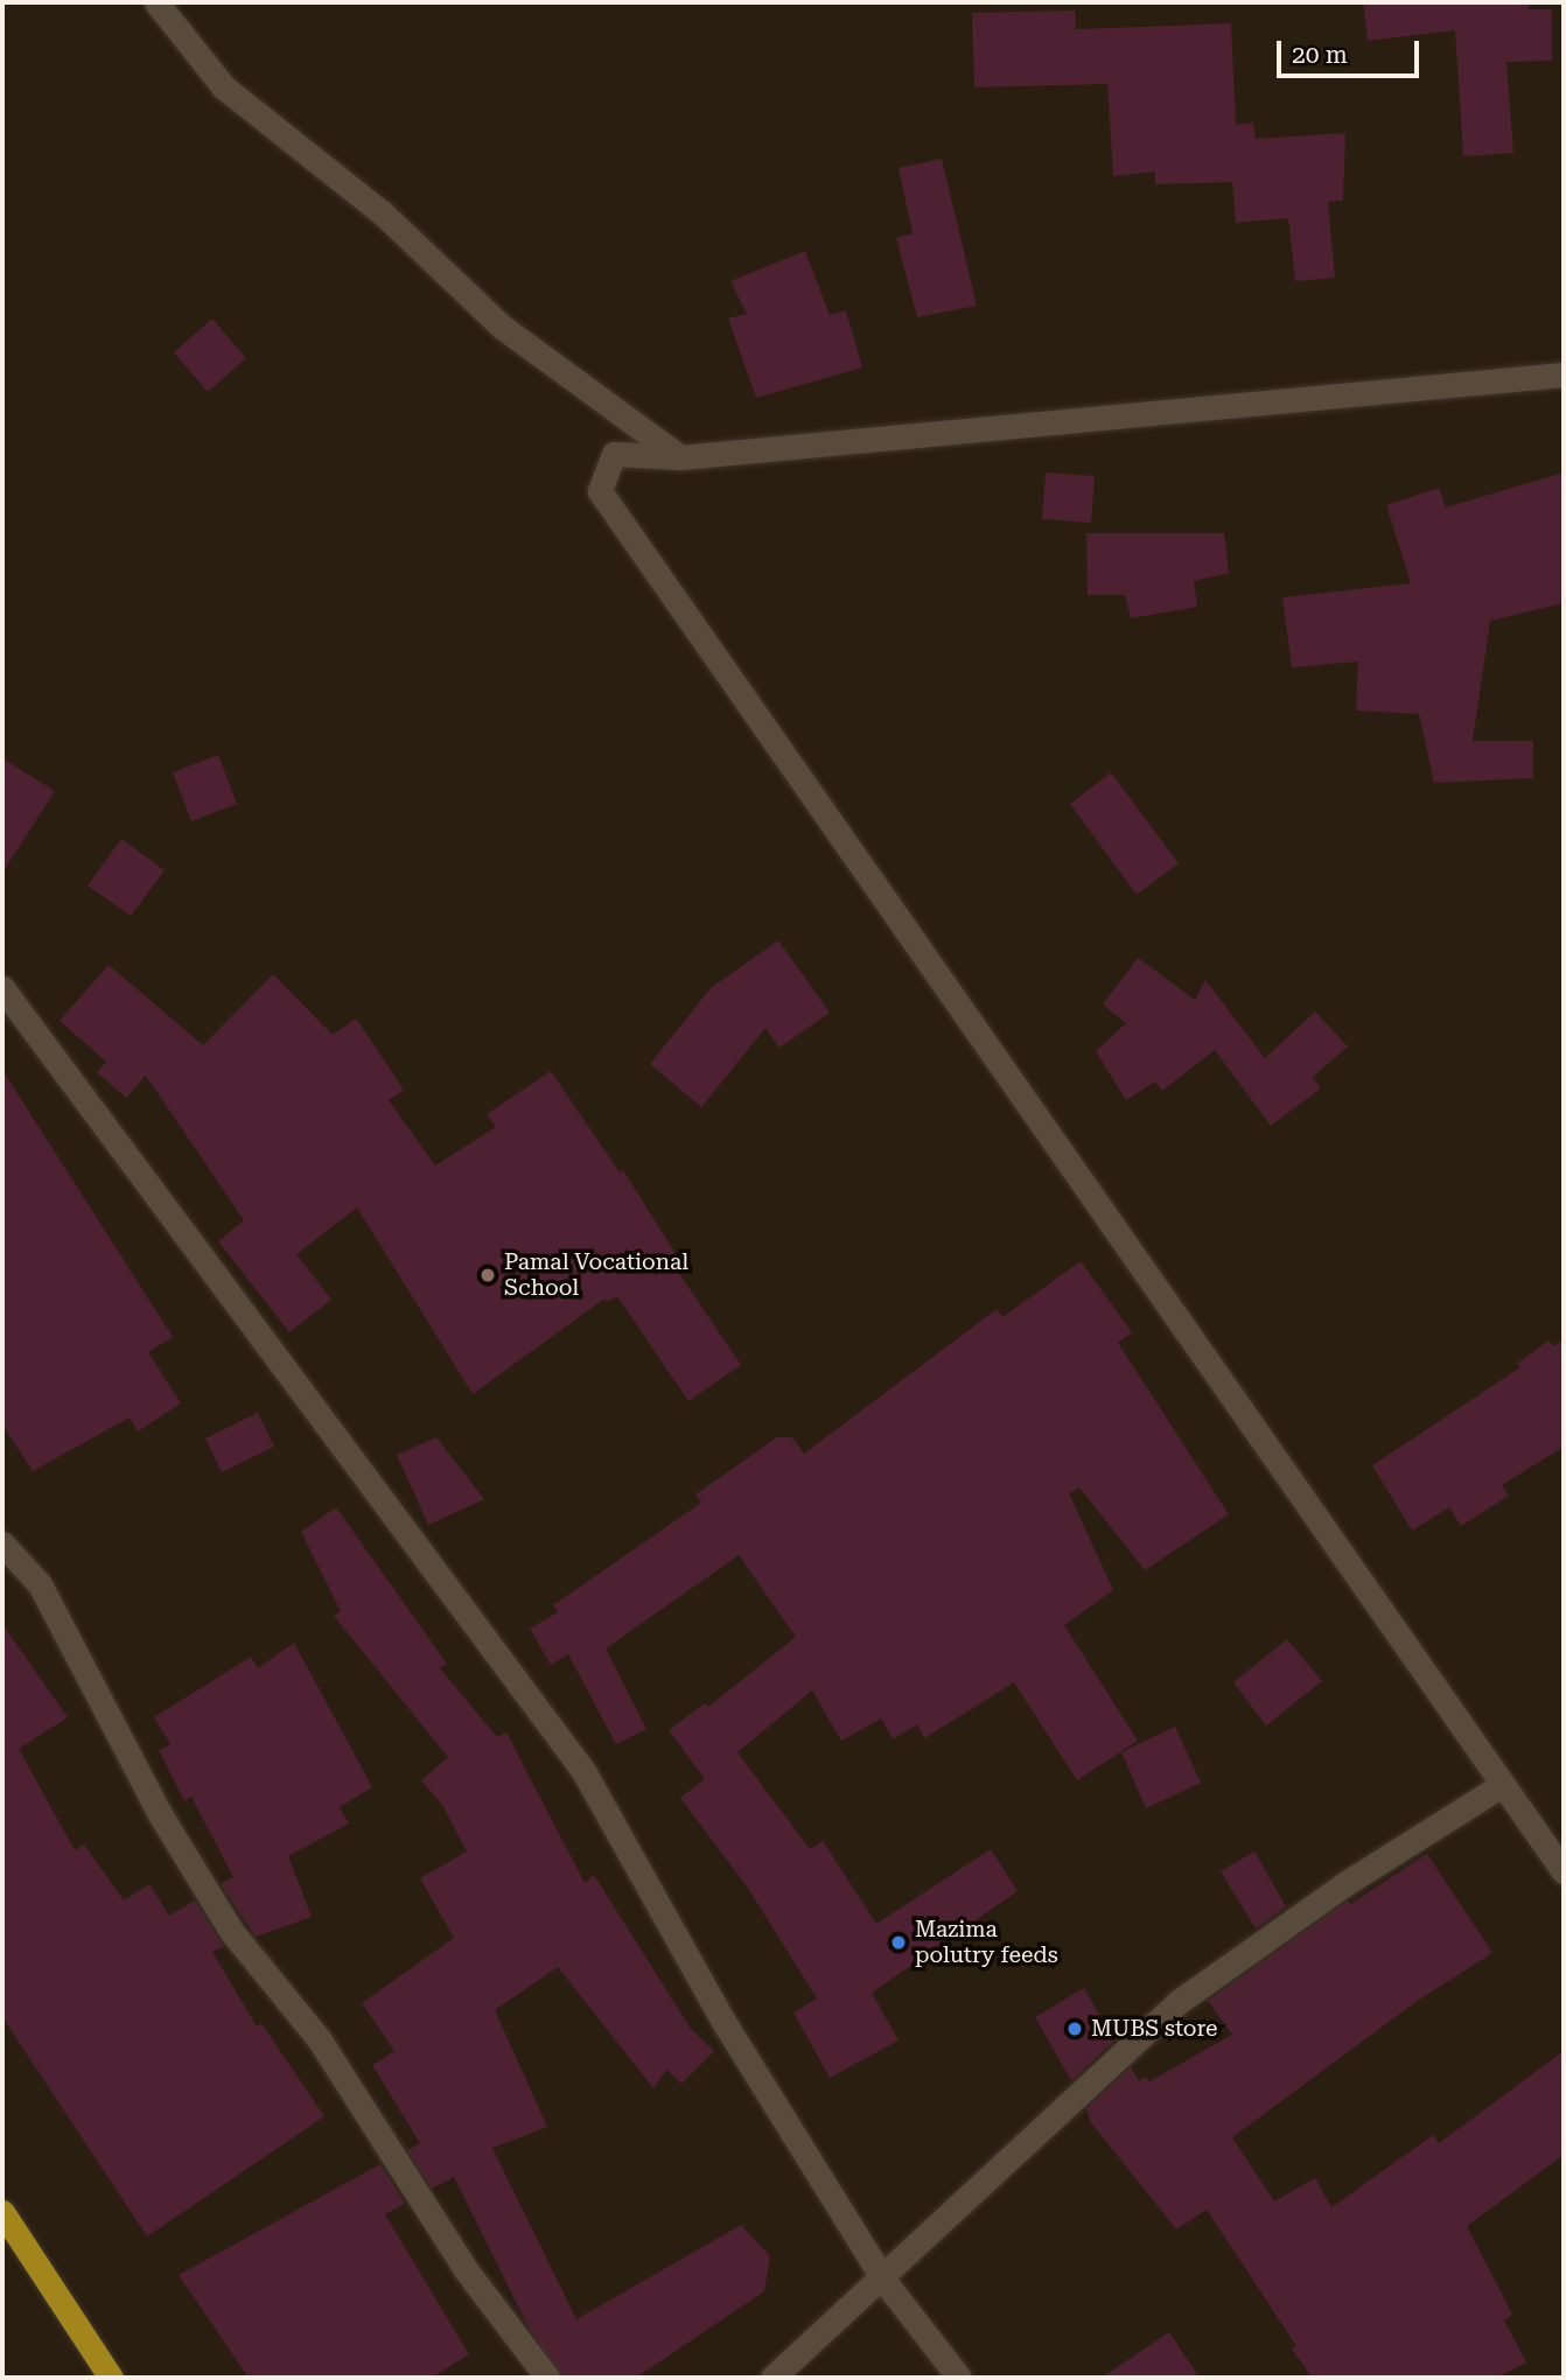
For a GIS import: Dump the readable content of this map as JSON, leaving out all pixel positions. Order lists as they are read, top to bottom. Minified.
{"places":["Pamal Vocational School","Mazima polutry feeds","MUBS store"],"scale_bar":"20 m"}
